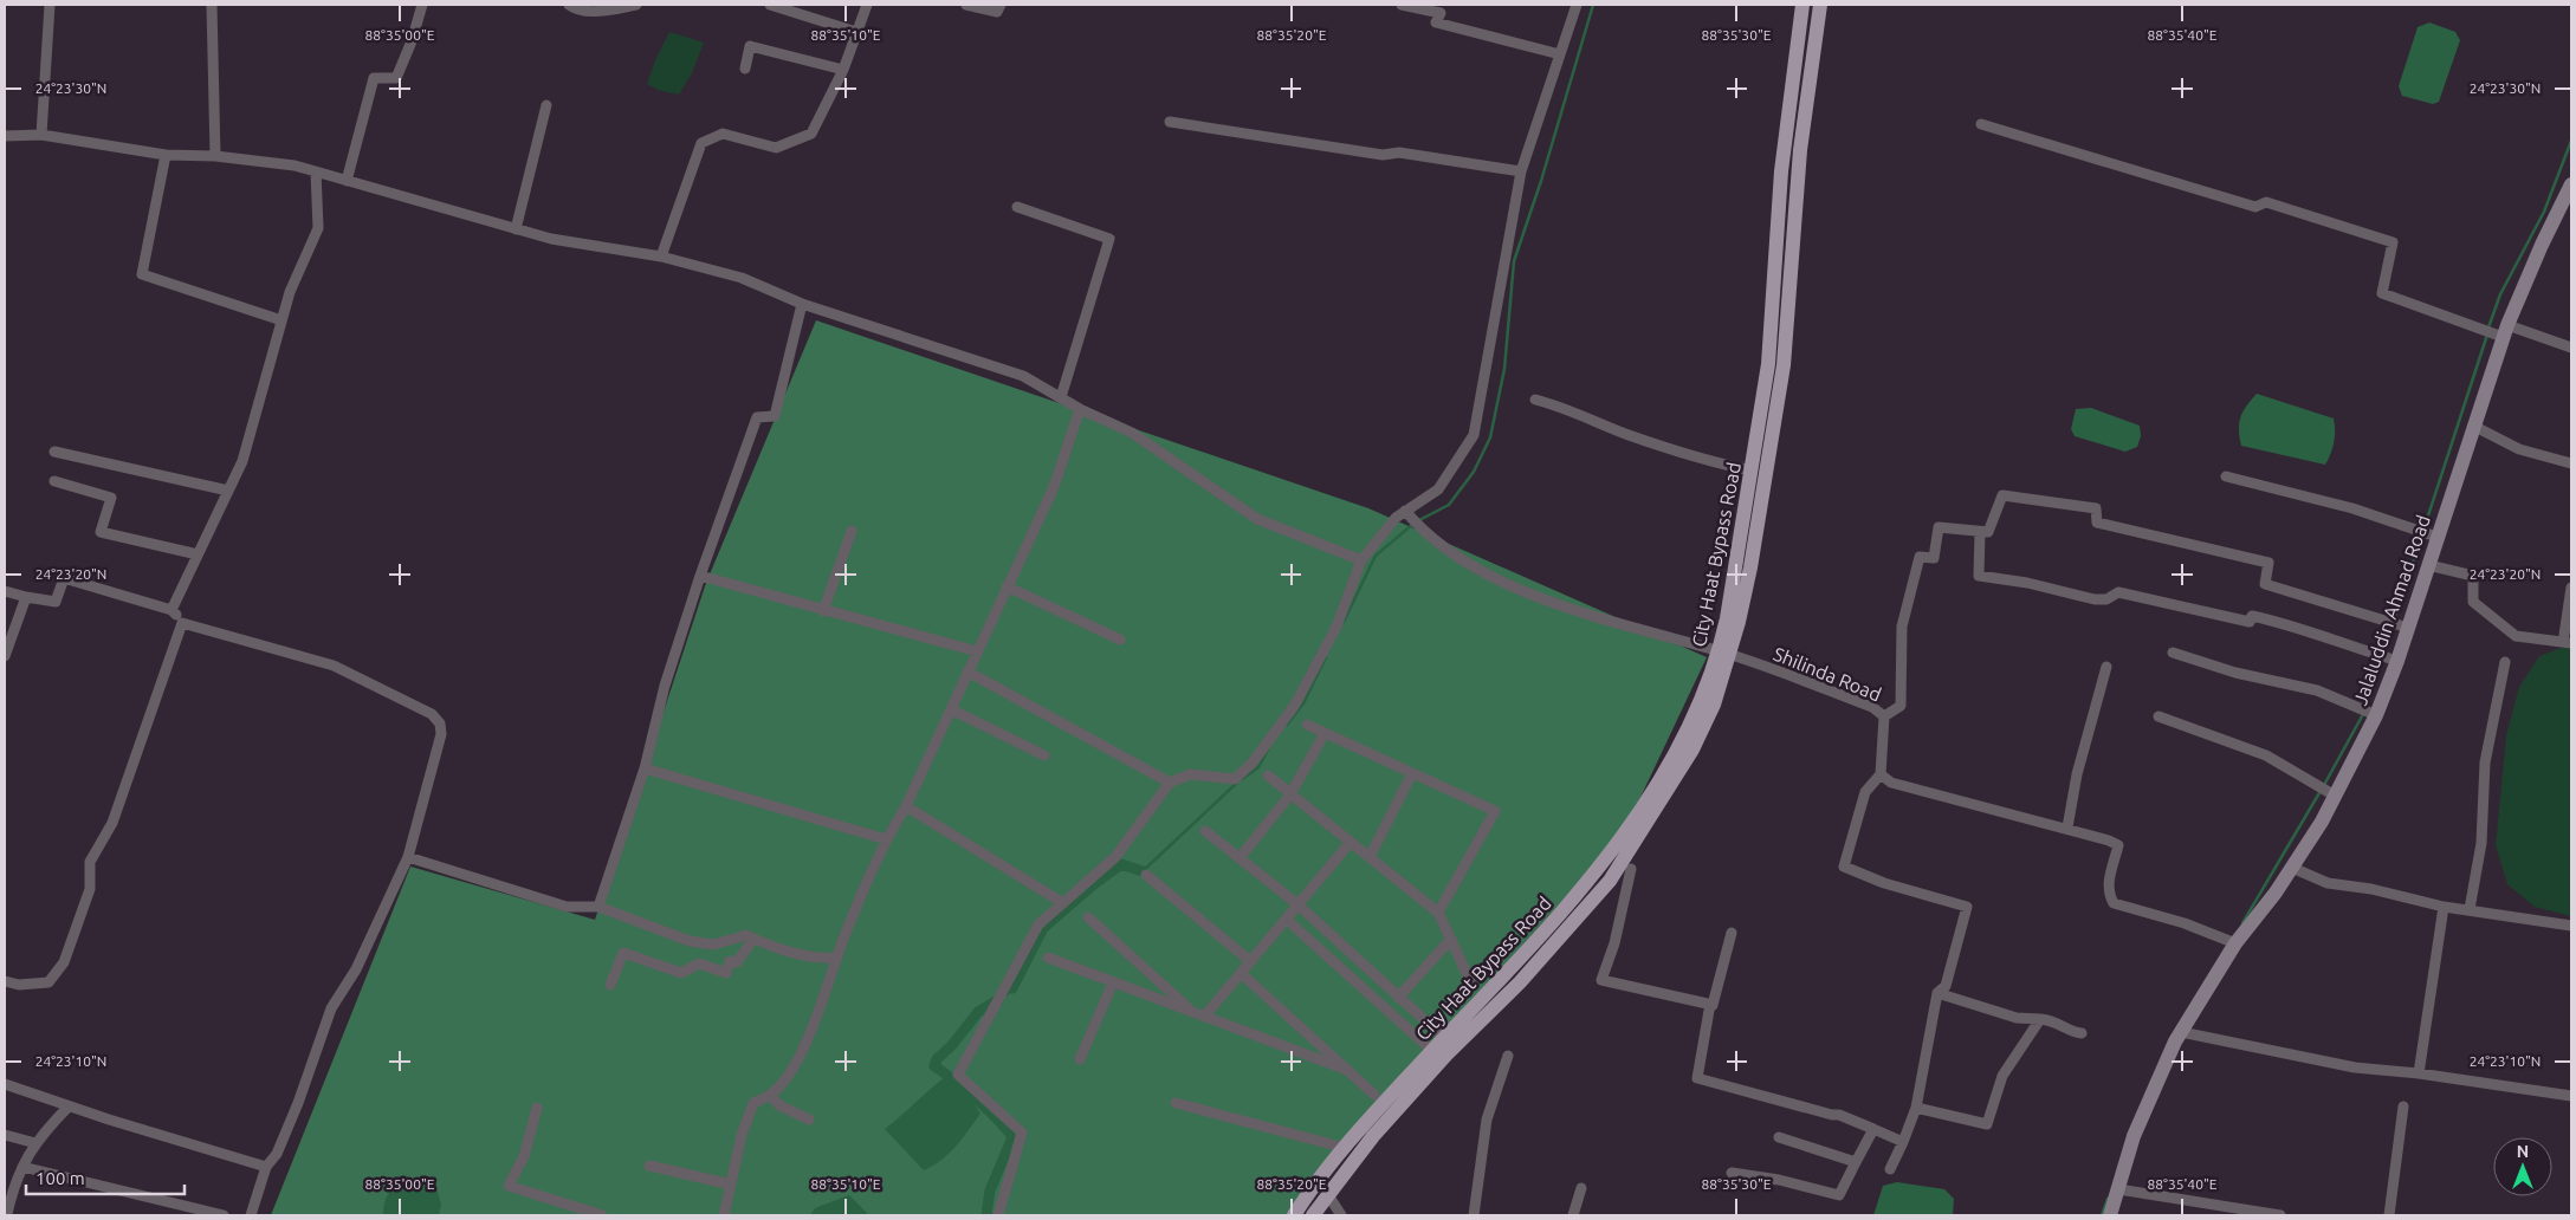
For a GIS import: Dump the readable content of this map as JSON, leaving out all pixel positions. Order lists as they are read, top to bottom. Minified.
{"streets":{"main road":["City Haat Bypass Road"],"street":["Jalaluddin Ahmad Road","Shilinda Road"]},"crossings":[["City Haat Bypass Road","Shilinda Road"]],"scale_bar":"100 m","north":"top","coordinates":["88°35'00\"E","88°35'10\"E","88°35'20\"E","88°35'30\"E","88°35'40\"E","24°23'30\"N","24°23'20\"N","24°23'10\"N"]}
